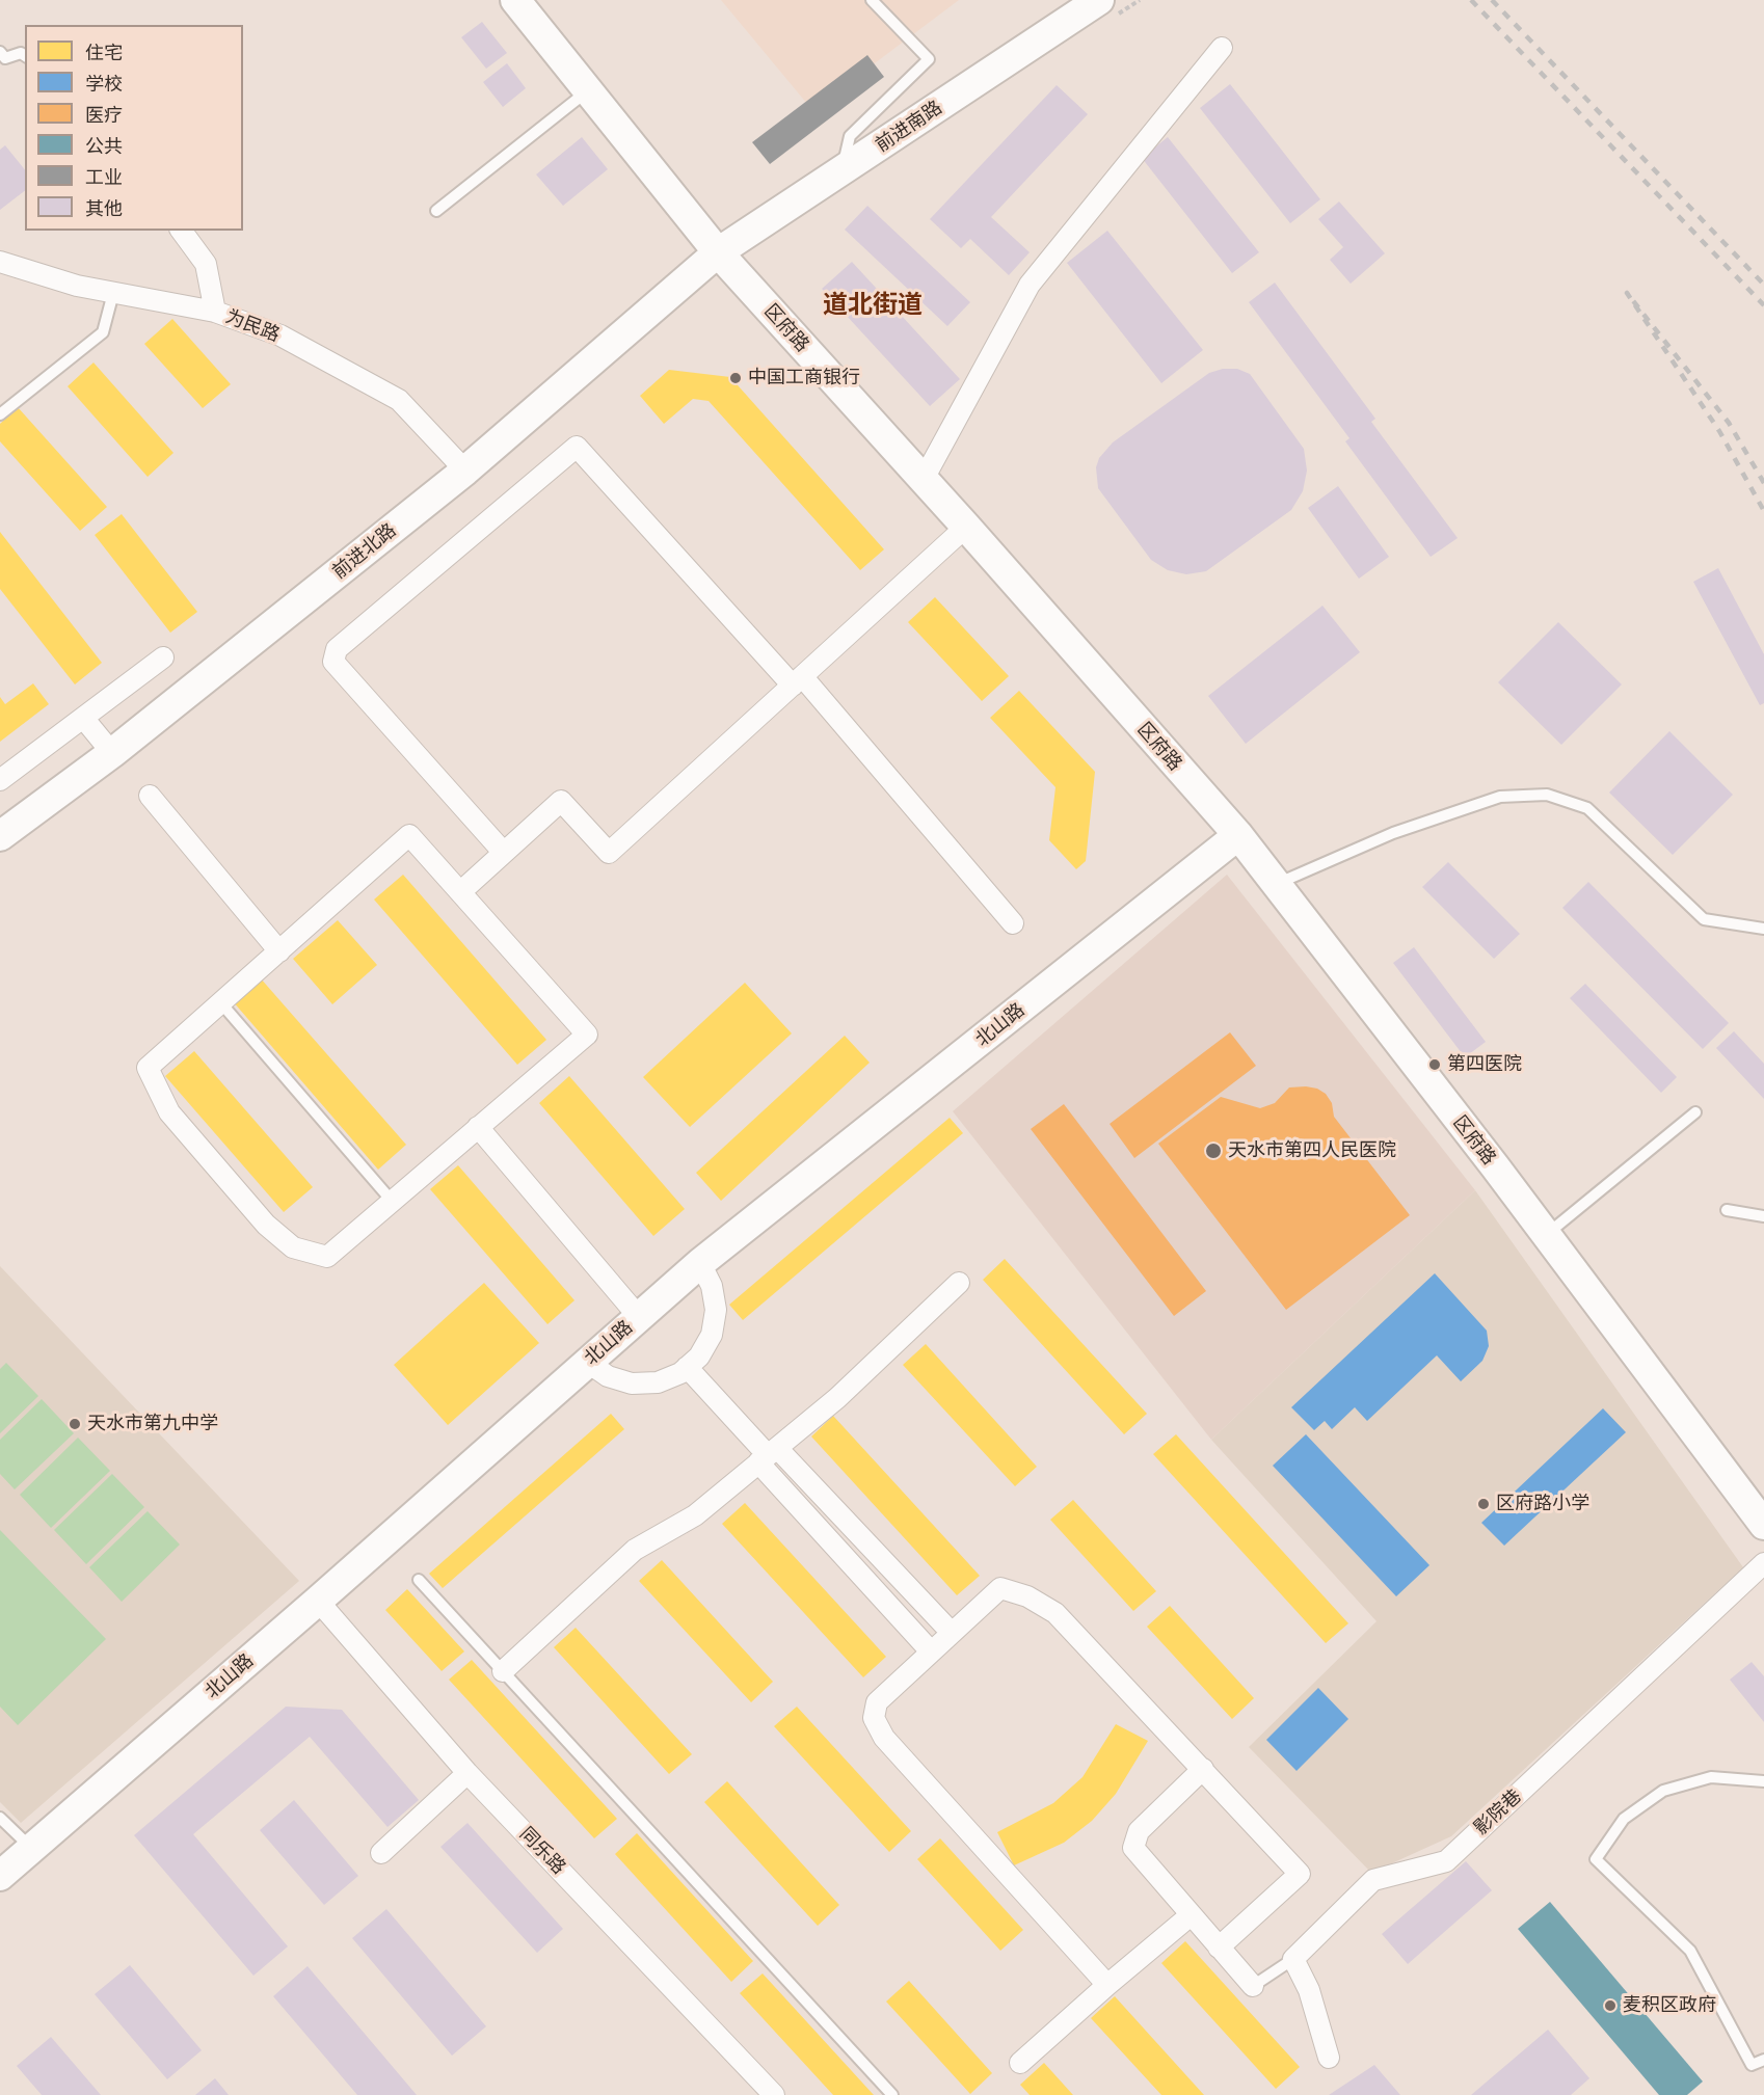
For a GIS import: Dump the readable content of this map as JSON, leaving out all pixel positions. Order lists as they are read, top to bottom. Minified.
{"streets":{"main road":["前进南路","区府路","前进北路","北山路"],"street":["为民路","影院巷","同乐路"]},"crossings":[["前进南路","区府路"],["前进南路","前进北路"],["为民路","前进北路"],["区府路","前进北路"],["区府路","北山路"],["北山路","同乐路"]],"districts":["道北街道"],"places":["中国工商银行","第四医院","天水市第四人民医院","天水市第九中学","区府路小学","麦积区政府"],"legend":["住宅","学校","医疗","公共","工业","其他"]}
